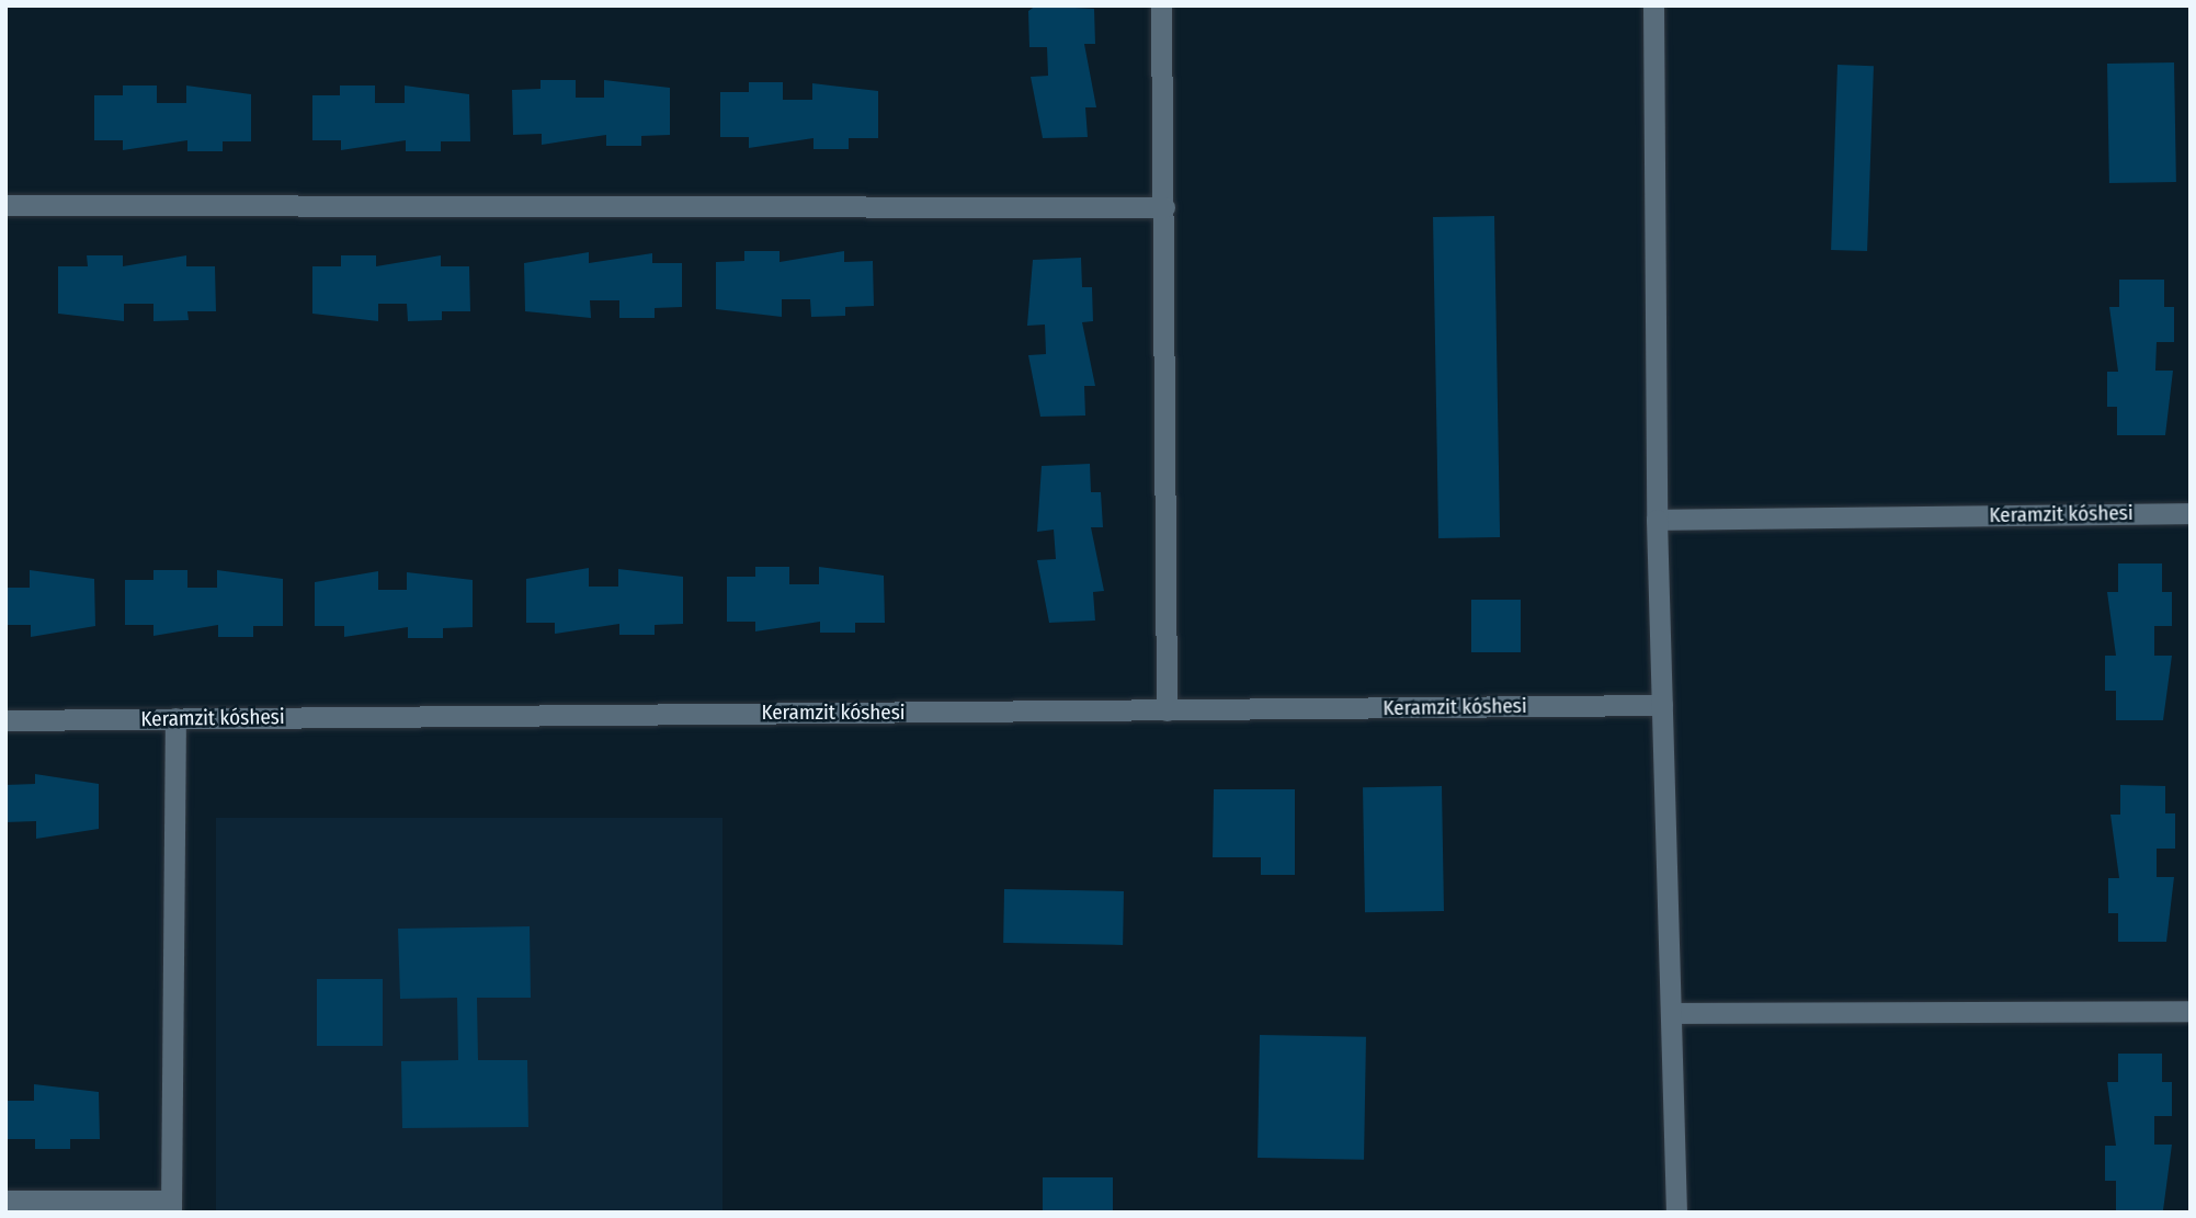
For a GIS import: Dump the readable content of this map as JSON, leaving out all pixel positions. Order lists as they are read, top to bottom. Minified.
{"streets":{"street":["Keramzit kóshesi"]}}
